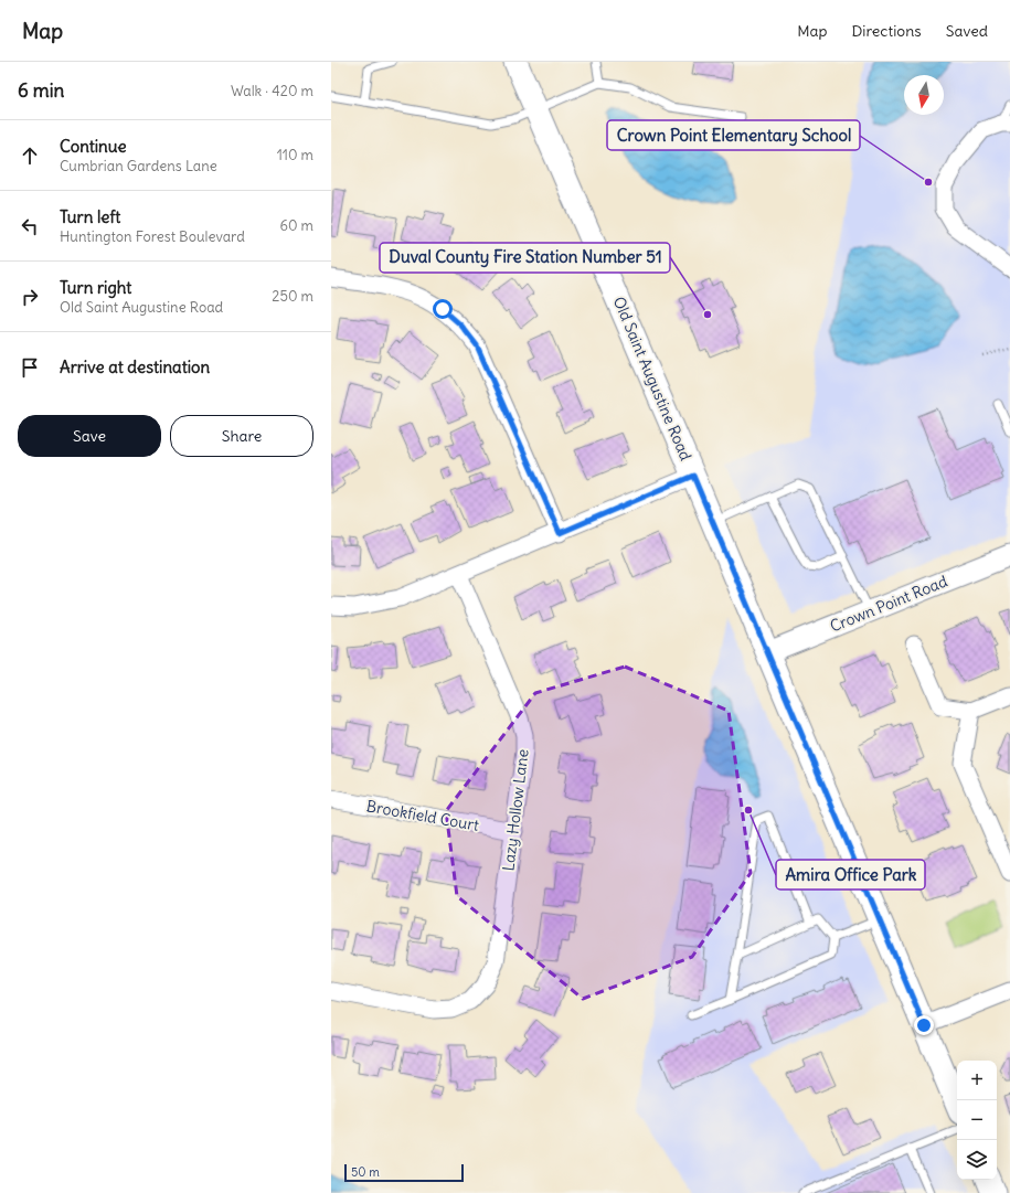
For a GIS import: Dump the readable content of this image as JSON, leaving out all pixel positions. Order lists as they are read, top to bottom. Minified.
{"streets":{"main road":["Old Saint Augustine Road"],"street":["Crown Point Road","Lazy Hollow Lane","Brookfield Court"]},"crossings":[["Old Saint Augustine Road","Crown Point Road"],["Lazy Hollow Lane","Brookfield Court"]],"places":["Crown Point Elementary School","Duval County Fire Station Number 51","Amira Office Park"],"scale_bar":"50 m","north":"bottom","page":{"header":"Map","nav":["Map","Directions","Saved"],"heading":["6 min","Walk · 420 m"],"list":[["Continue","Cumbrian Gardens Lane","110 m"],["Turn left","Huntington Forest Boulevard","60 m"],["Turn right","Old Saint Augustine Road","250 m"],"Arrive at destination"],"buttons":["Save","Share"],"map_buttons":["+","−"],"scale":"50 m"}}
